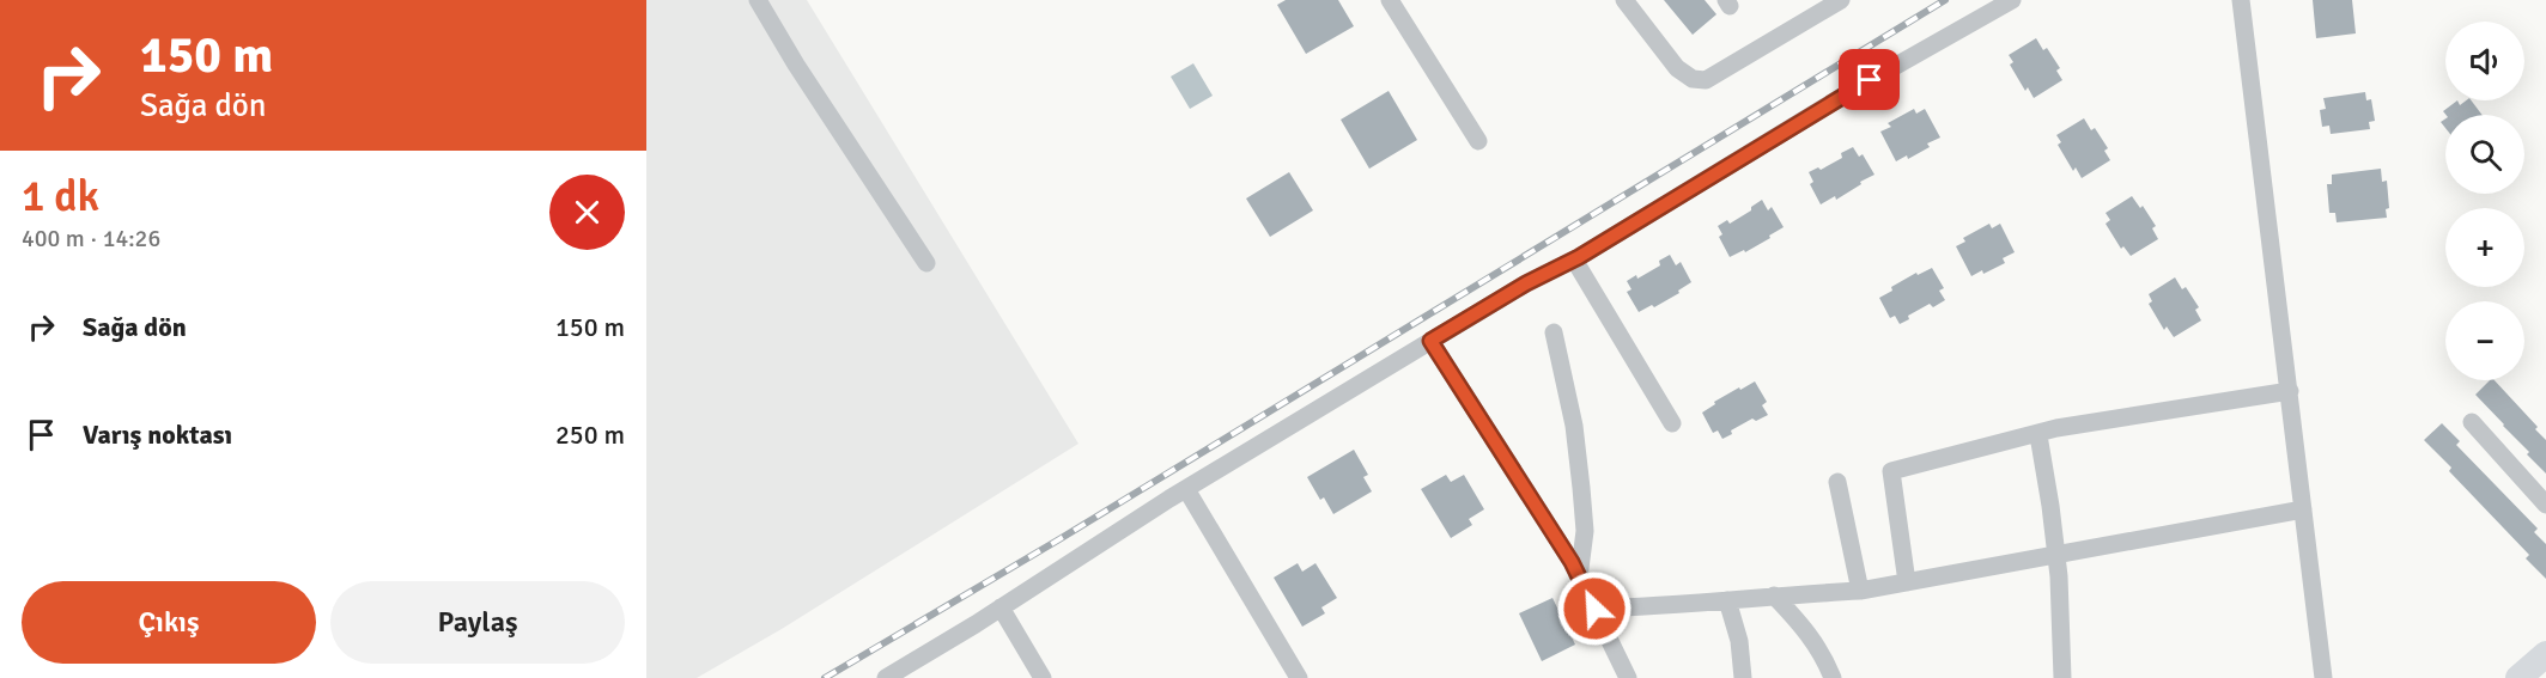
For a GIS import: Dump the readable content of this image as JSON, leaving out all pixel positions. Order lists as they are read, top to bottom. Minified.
{"page":{"turn":["150 m","Sağa dön"],"map_buttons":["+","−"],"heading":["1 dk","400 m · 14:26"],"list":[{"name":"Sağa dön","value":"150 m"},{"name":"Varış noktası","value":"250 m"}],"buttons":["Çıkış","Paylaş"]}}
